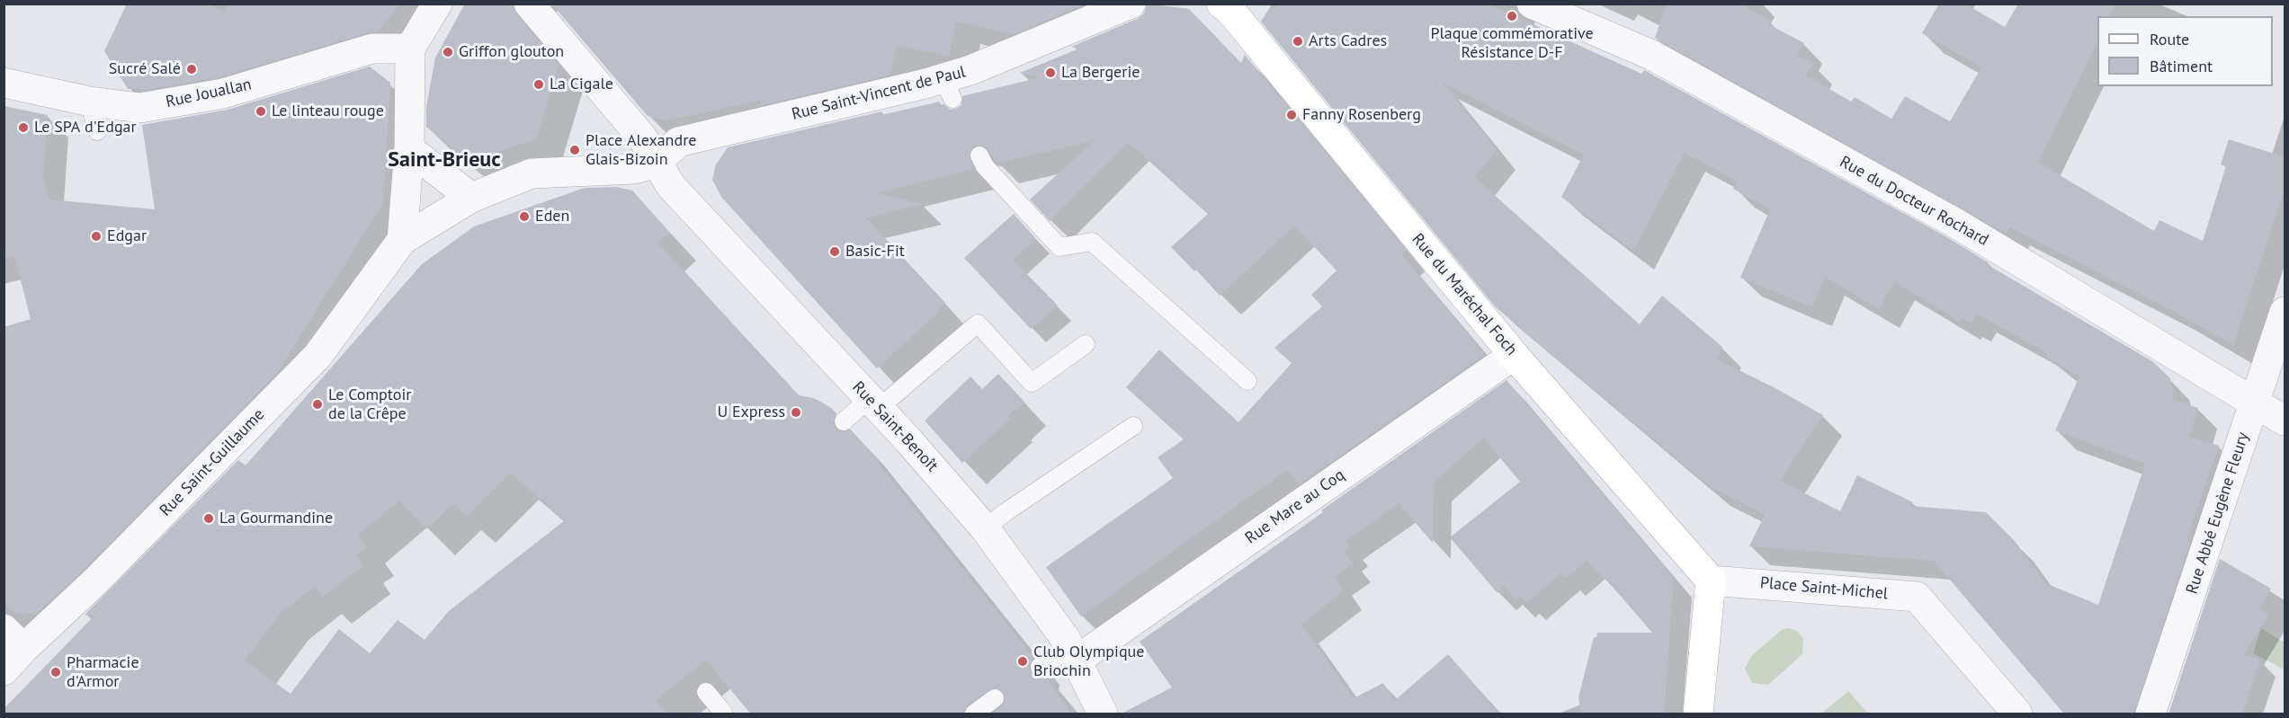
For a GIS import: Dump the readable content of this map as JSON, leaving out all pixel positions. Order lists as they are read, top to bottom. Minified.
{"streets":{"street":["Rue Jouallan","Rue Saint-Vincent de Paul","Rue du Docteur Rochard","Rue du Maréchal Foch","Rue Saint-Benoît","Rue Saint-Guillaume","Rue Mare au Coq","Rue Abbé Eugène Fleury","Place Saint-Michel"]},"crossings":[["Rue Saint-Vincent de Paul","Rue Saint-Benoît"],["Rue du Docteur Rochard","Rue Abbé Eugène Fleury"],["Rue du Maréchal Foch","Rue Mare au Coq"],["Rue du Maréchal Foch","Place Saint-Michel"],["Rue Saint-Benoît","Rue Mare au Coq"]],"districts":["Saint-Brieuc"],"places":["Plaque commémorative Résistance D-F","Arts Cadres","Griffon glouton","Sucré Salé","La Bergerie","La Cigale","Le linteau rouge","Fanny Rosenberg","Le SPA d'Edgar","Place Alexandre Glais-Bizoin","Eden","Edgar","Basic-Fit","Le Comptoir de la Crêpe","U Express","La Gourmandine","Club Olympique Briochin","Pharmacie d'Armor"],"legend":["Route","Bâtiment"]}
